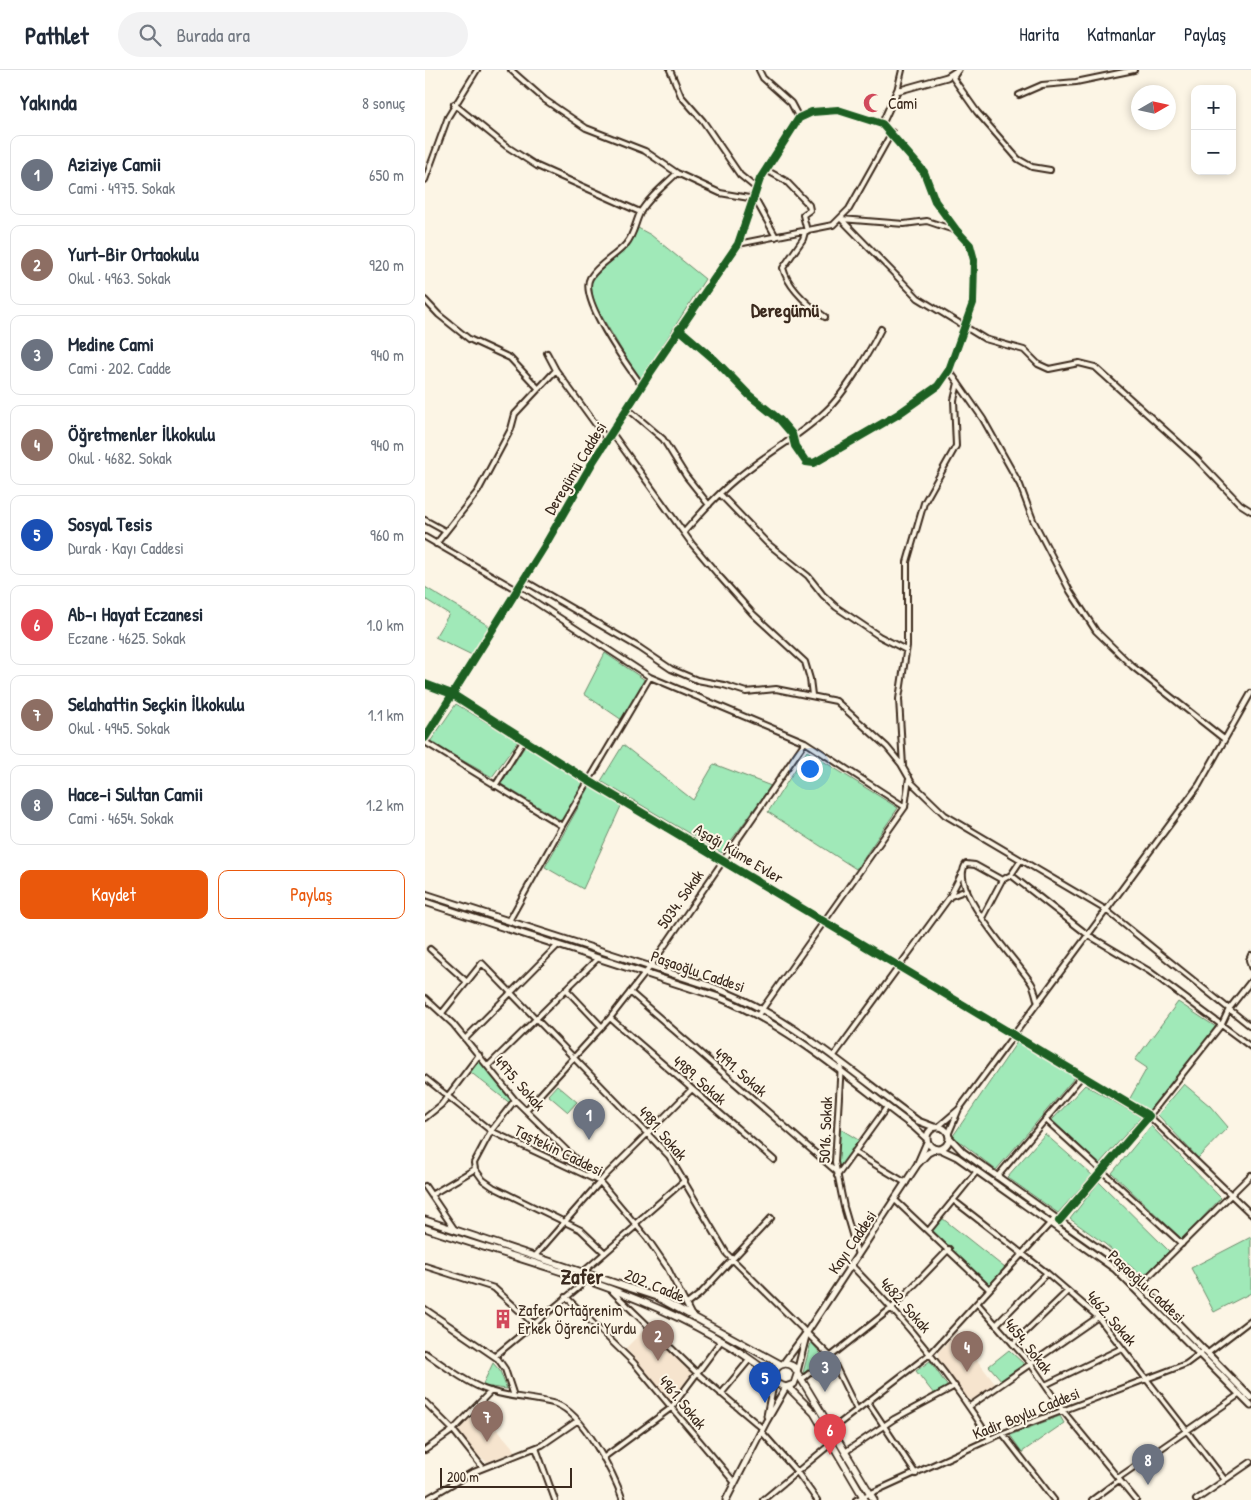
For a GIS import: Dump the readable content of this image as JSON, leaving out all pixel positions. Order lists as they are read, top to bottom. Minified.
{"streets":{"main road":["202. Cadde"],"street":["Deregümü Caddesi","Aşağı Küme Evler","5034. Sokak","Paşaoğlu Caddesi","4991. Sokak","4989. Sokak","4975. Sokak","5016. Sokak","4981. Sokak","Taştekin Caddesi","Kayı Caddesi","4682. Sokak","4662. Sokak","4654. Sokak","4961. Sokak","Kadir Boylu Caddesi"]},"crossings":[["Deregümü Caddesi","Aşağı Küme Evler"],["Aşağı Küme Evler","5034. Sokak"],["5034. Sokak","Paşaoğlu Caddesi"],["5034. Sokak","4991. Sokak"],["5034. Sokak","4989. Sokak"],["5034. Sokak","4975. Sokak"],["5034. Sokak","4981. Sokak"],["Paşaoğlu Caddesi","5016. Sokak"],["Paşaoğlu Caddesi","Kayı Caddesi"],["Paşaoğlu Caddesi","Kadir Boylu Caddesi"],["4991. Sokak","5016. Sokak"],["4975. Sokak","Taştekin Caddesi"],["5016. Sokak","Kayı Caddesi"],["4981. Sokak","Kayı Caddesi"],["Taştekin Caddesi","202. Cadde"],["Kayı Caddesi","202. Cadde"],["Kayı Caddesi","4682. Sokak"],["4682. Sokak","Kadir Boylu Caddesi"],["4662. Sokak","Kadir Boylu Caddesi"],["4654. Sokak","Kadir Boylu Caddesi"]],"districts":["Deregümü","Zafer"],"places":{"mosque":["Cami"],"building":["Zafer Ortağrenim Erkek Öğrenci Yurdu"]},"scale_bar":"200 m","north":"right","page":{"header":"Pathlet","search":"Burada ara","nav":["Harita","Katmanlar","Paylaş"],"heading":["Yakında","8 sonuç"],"map_buttons":["+","−"],"list":[{"mark":"1","name":"Aziziye Camii","note":"Cami · 4975. Sokak","value":"650 m"},{"mark":"2","name":"Yurt-Bir Ortaokulu","note":"Okul · 4963. Sokak","value":"920 m"},{"mark":"3","name":"Medine Cami","note":"Cami · 202. Cadde","value":"940 m"},{"mark":"4","name":"Öğretmenler İlkokulu","note":"Okul · 4682. Sokak","value":"940 m"},{"mark":"5","name":"Sosyal Tesis","note":"Durak · Kayı Caddesi","value":"960 m"},{"mark":"6","name":"Ab-ı Hayat Eczanesi","note":"Eczane · 4625. Sokak","value":"1.0 km"},{"mark":"7","name":"Selahattin Seçkin İlkokulu","note":"Okul · 4945. Sokak","value":"1.1 km"},{"mark":"8","name":"Hace-i Sultan Camii","note":"Cami · 4654. Sokak","value":"1.2 km"}],"buttons":["Kaydet","Paylaş"],"pins":["1","2","4","3","5","7","6","8"],"scale":"200 m"}}
